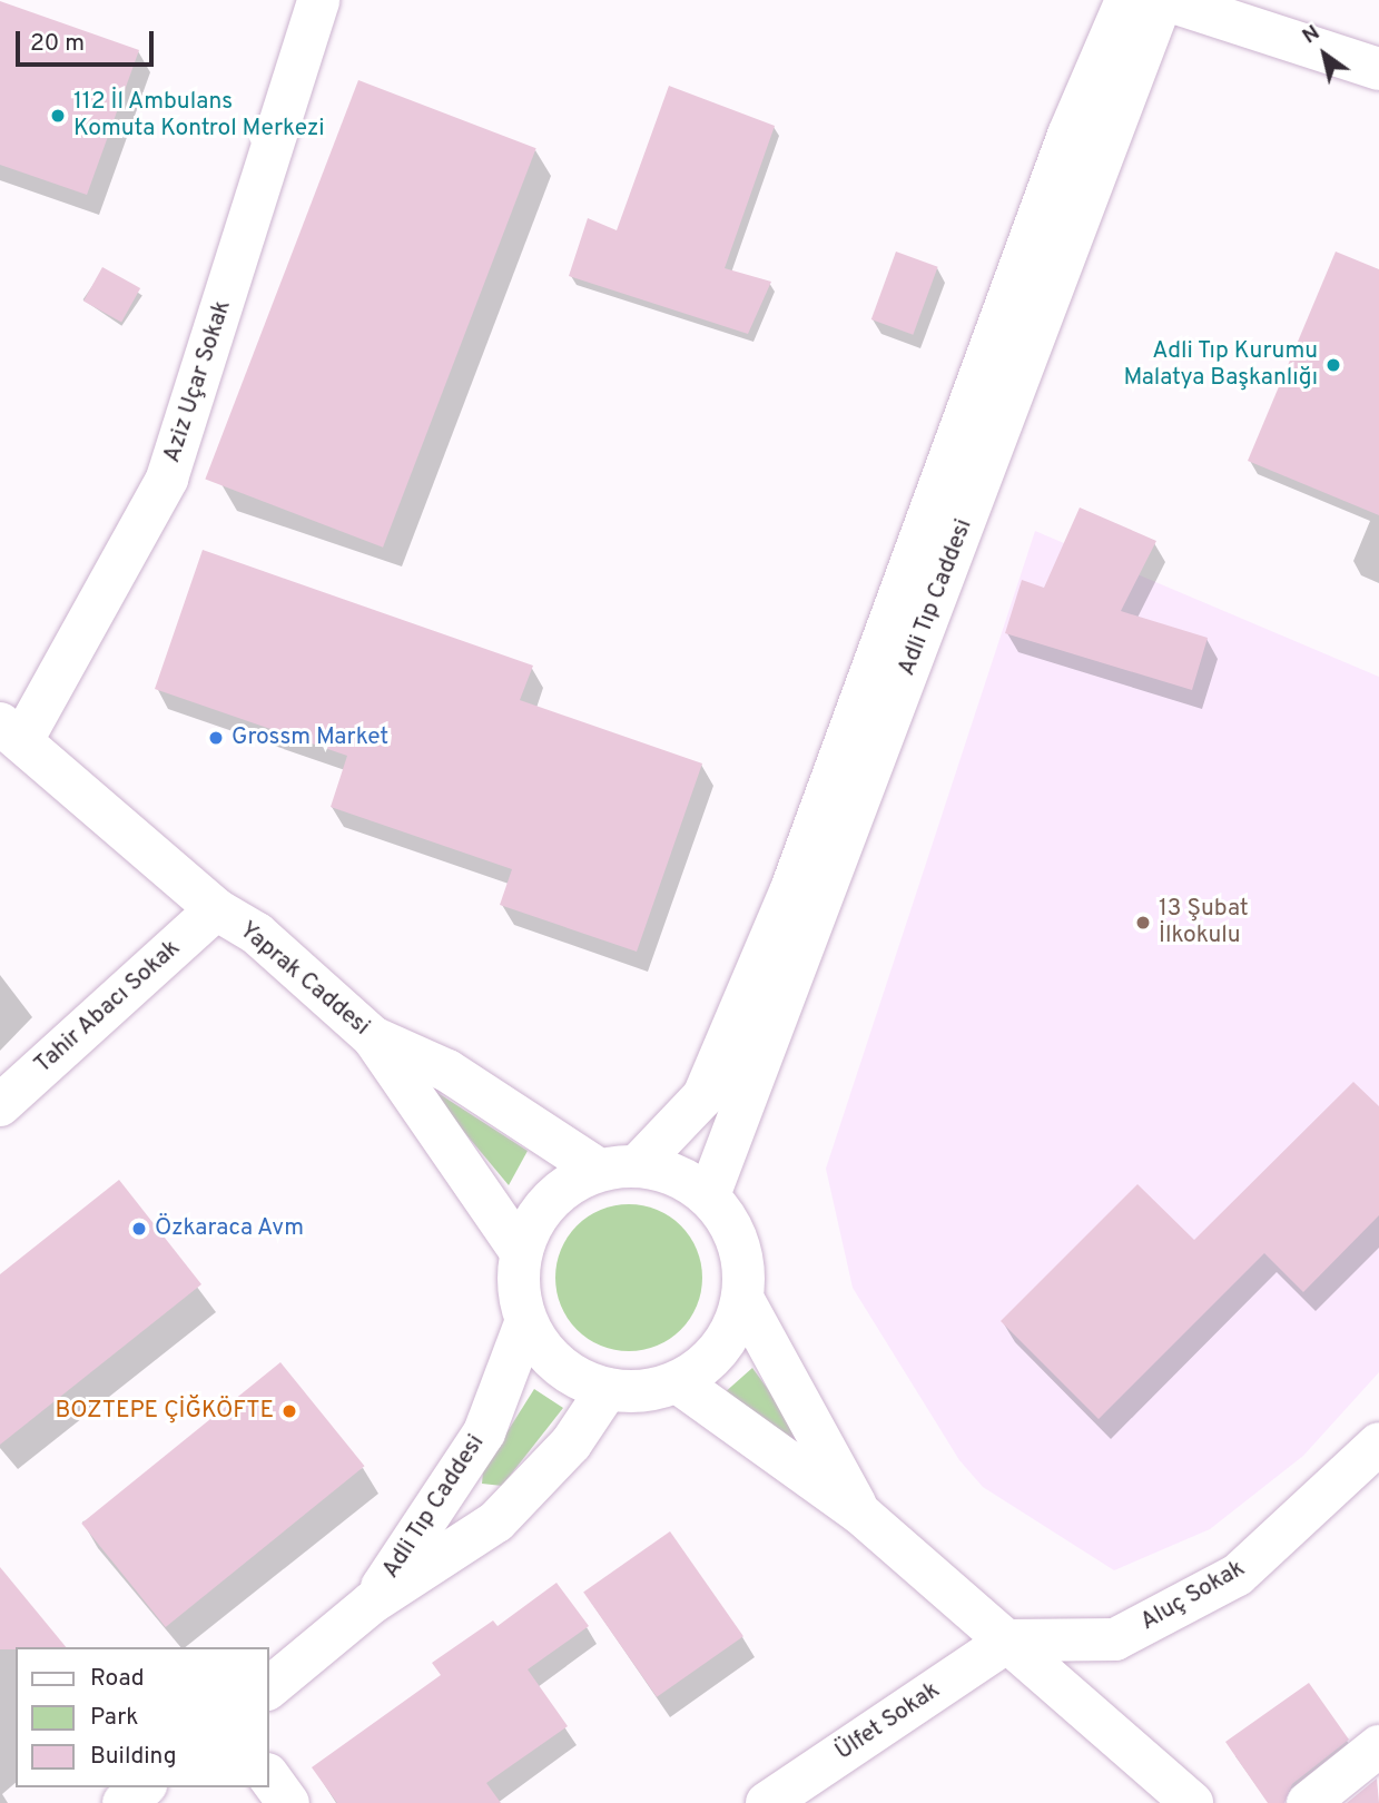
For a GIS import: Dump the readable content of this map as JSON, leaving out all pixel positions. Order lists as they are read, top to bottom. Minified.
{"streets":{"street":["Aziz Uçar Sokak","Adli Tıp Caddesi","Yaprak Caddesi","Tahir Abacı Sokak","Aluç Sokak","Ülfet Sokak"]},"crossings":[["Aziz Uçar Sokak","Yaprak Caddesi"],["Adli Tıp Caddesi","Yaprak Caddesi"],["Yaprak Caddesi","Tahir Abacı Sokak"],["Aluç Sokak","Ülfet Sokak"]],"places":["112 İl Ambulans Komuta Kontrol Merkezi","Adli Tıp Kurumu Malatya Başkanlığı","Grossm Market","13 Şubat İlkokulu","Özkaraca Avm","BOZTEPE ÇİĞKÖFTE"],"legend":["Road","Park","Building"],"scale_bar":"20 m","north":"top left"}
